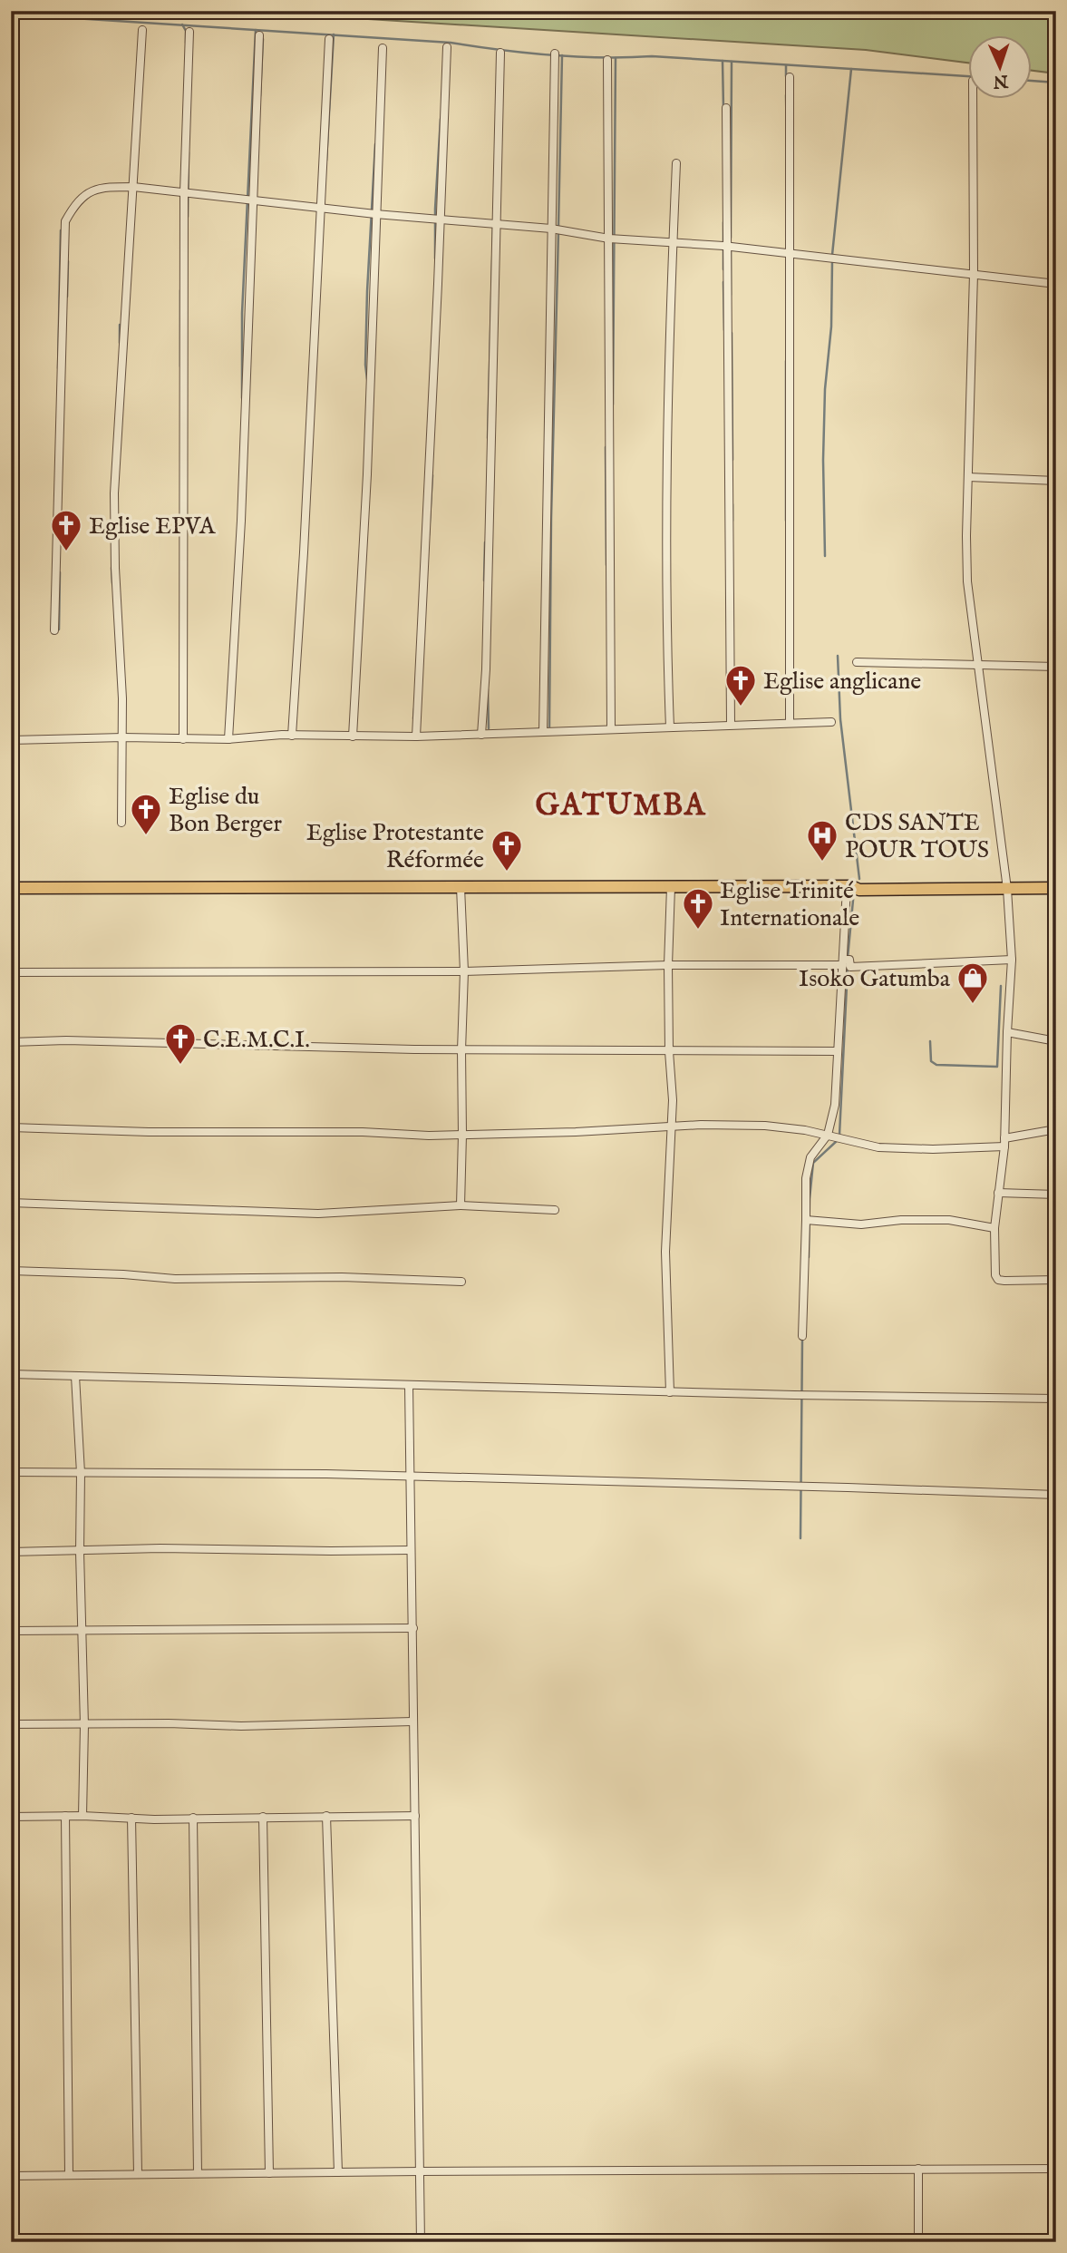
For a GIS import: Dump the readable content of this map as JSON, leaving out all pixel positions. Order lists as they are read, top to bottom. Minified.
{"districts":["GATUMBA"],"places":{"church":["Eglise EPVA","Eglise anglicane","Eglise du Bon Berger","Eglise Protestante Réformée","Eglise Trinité Internationale","C.E.M.C.I."],"hospital":["CDS SANTE POUR TOUS"],"shop":["Isoko Gatumba"]},"north":"bottom"}
